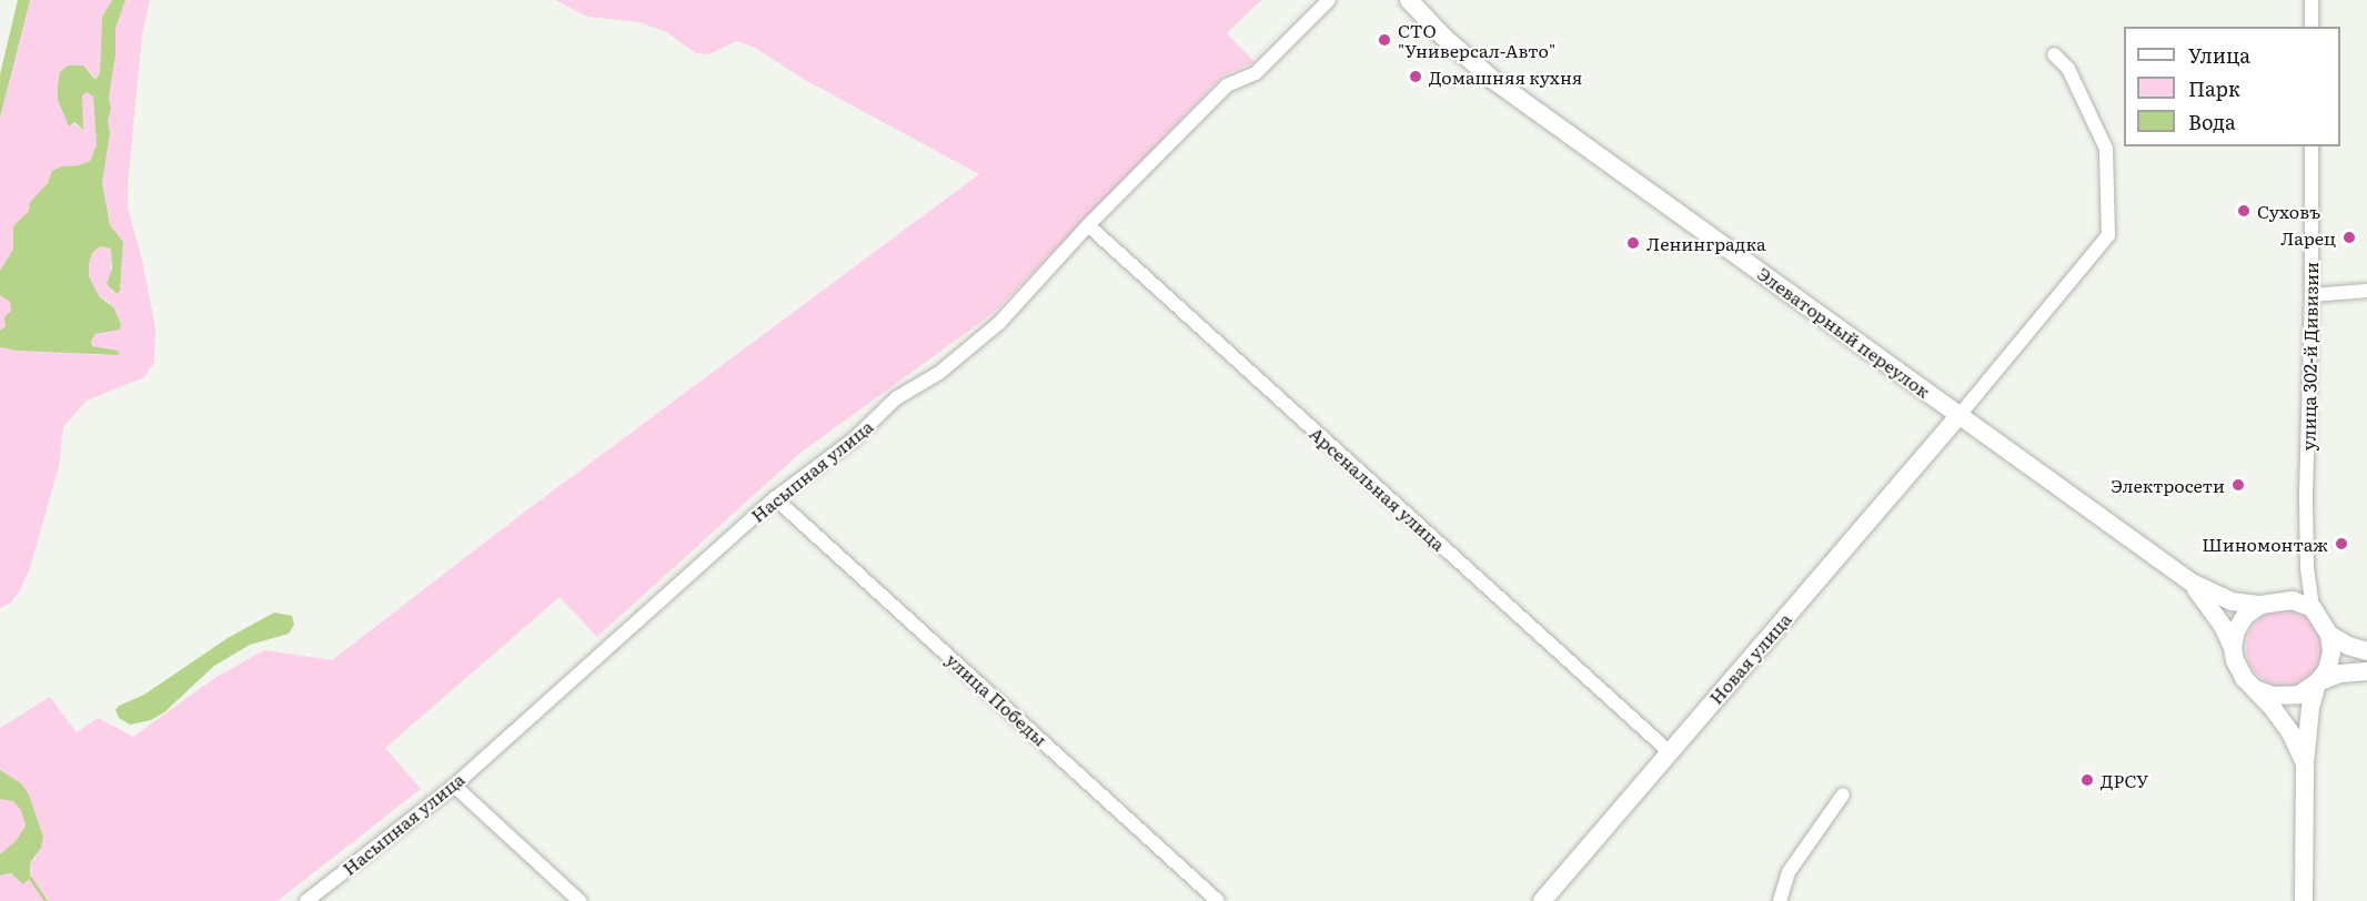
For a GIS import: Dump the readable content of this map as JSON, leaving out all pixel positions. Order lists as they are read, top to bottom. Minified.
{"streets":{"main road":["Элеваторный переулок","Новая улица"],"street":["улица 302-й Дивизии","Насыпная улица","Арсенальная улица","улица Победы"]},"crossings":[["Элеваторный переулок","улица 302-й Дивизии"],["Элеваторный переулок","Новая улица"],["Насыпная улица","Арсенальная улица"],["Насыпная улица","улица Победы"],["Арсенальная улица","Новая улица"]],"places":["СТО \"Универсал-Авто\"","Домашняя кухня","Суховъ","Ларец","Ленинградка","Электросети","Шиномонтаж","ДРСУ"],"legend":["Улица","Парк","Вода"]}
